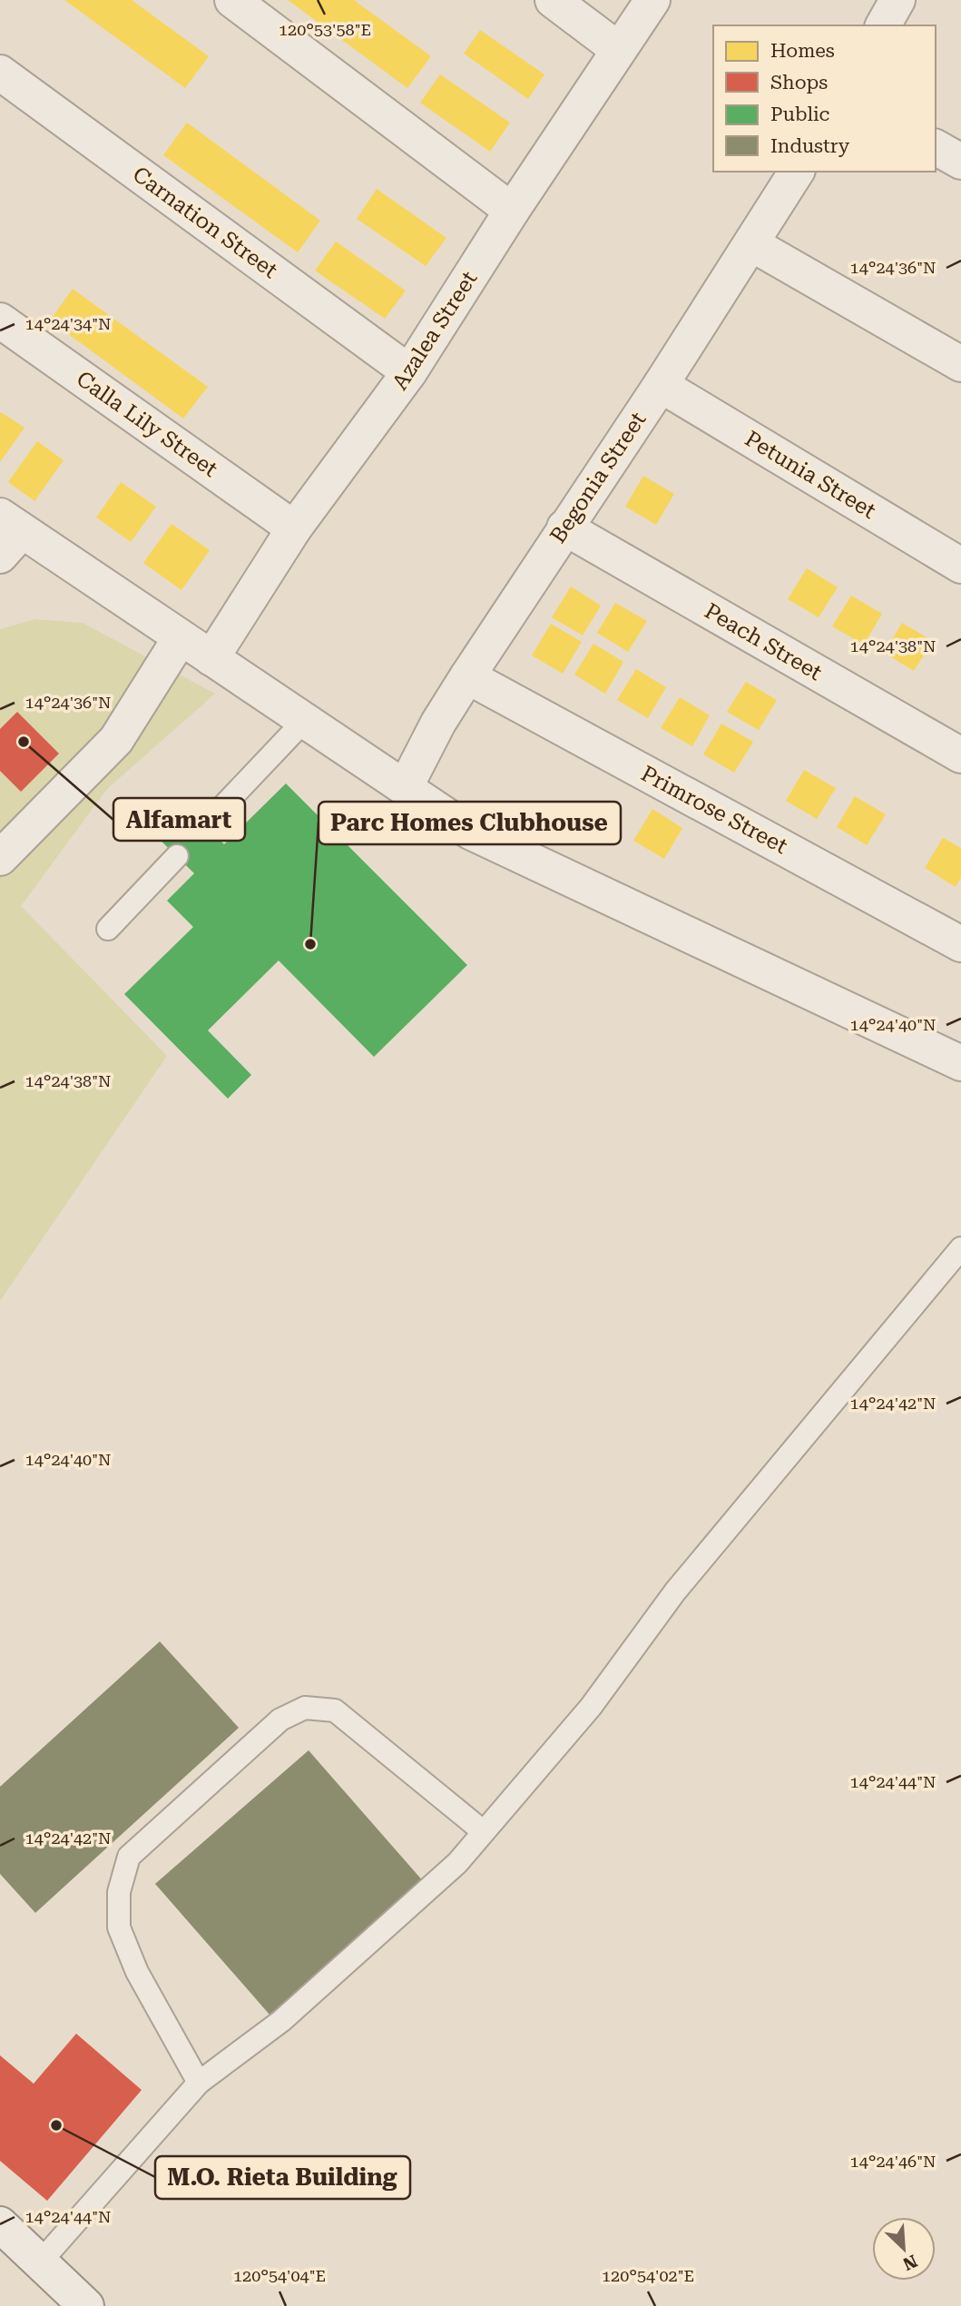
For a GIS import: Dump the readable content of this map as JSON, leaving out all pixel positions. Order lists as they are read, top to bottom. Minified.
{"streets":{"street":["Carnation Street","Azalea Street","Calla Lily Street","Petunia Street","Begonia Street","Peach Street","Primrose Street"]},"crossings":[["Carnation Street","Azalea Street"],["Azalea Street","Calla Lily Street"],["Petunia Street","Begonia Street"],["Begonia Street","Peach Street"],["Begonia Street","Primrose Street"]],"places":["Alfamart","Parc Homes Clubhouse","M.O. Rieta Building"],"legend":["Homes","Shops","Public","Industry"],"north":"bottom right","coordinates":["120°53'58\"E","14°24'36\"N","14°24'34\"N","14°24'38\"N","14°24'40\"N","14°24'42\"N","14°24'44\"N","14°24'46\"N","120°54'04\"E","120°54'02\"E"]}
